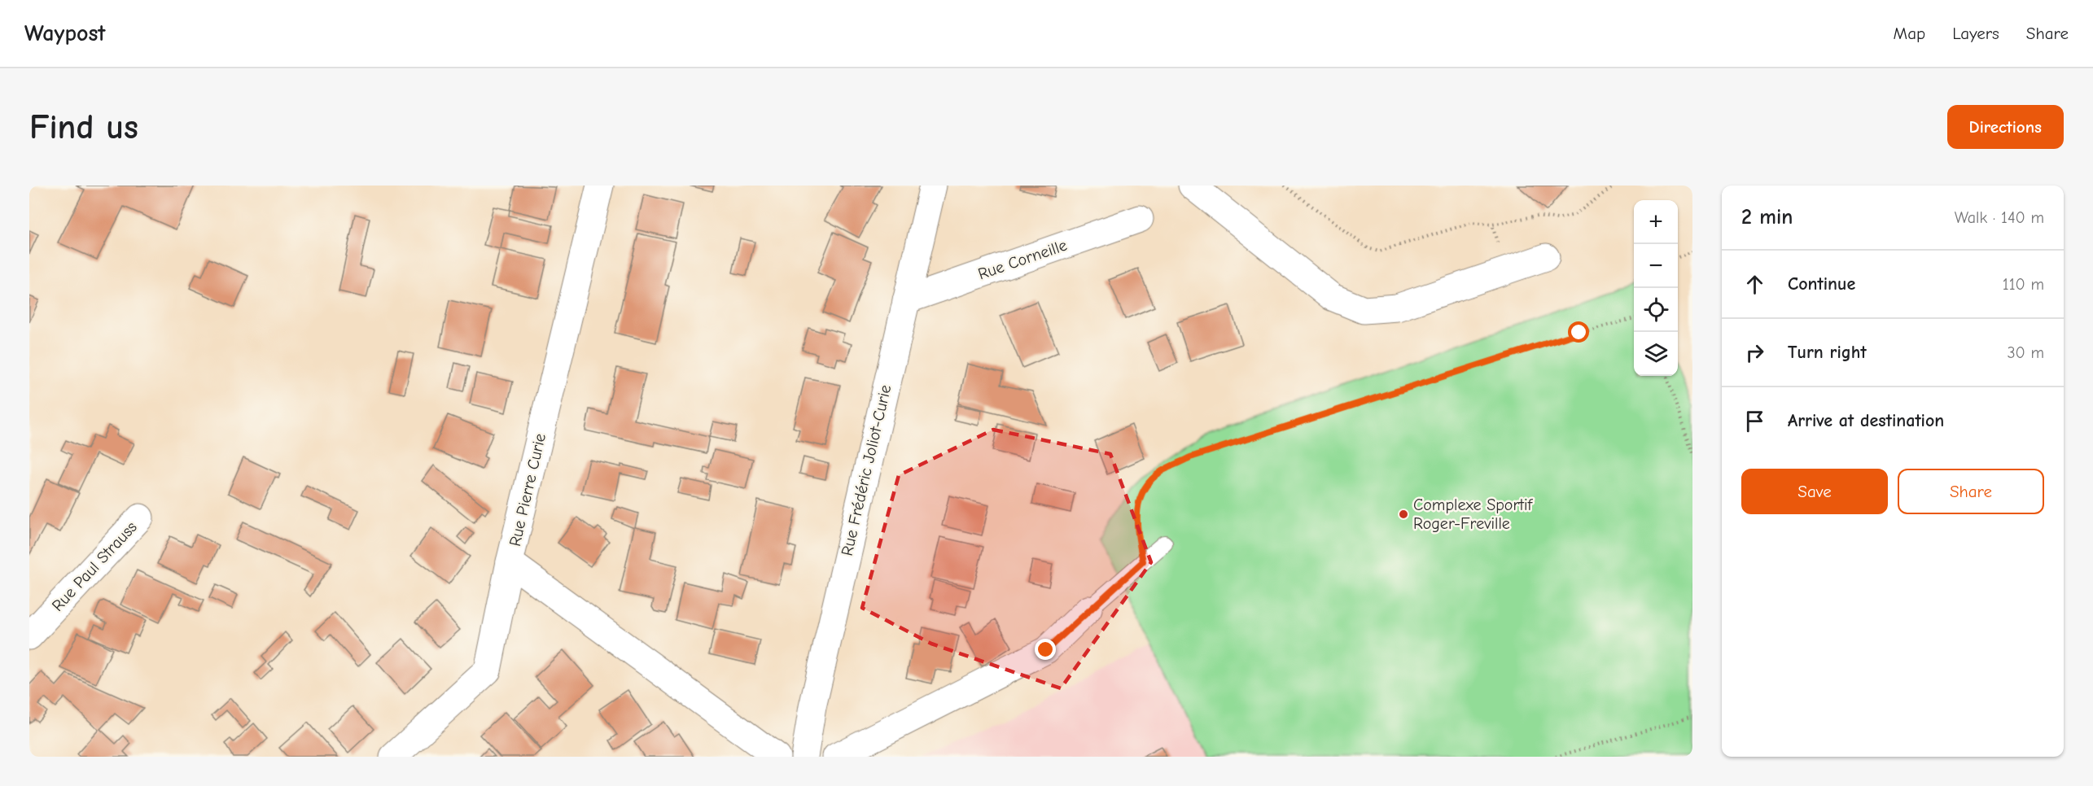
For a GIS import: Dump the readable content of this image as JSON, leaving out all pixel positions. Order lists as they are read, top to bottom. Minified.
{"streets":{"street":["Rue Corneille","Rue Frédéric Joliot-Curie","Rue Pierre Curie","Rue Paul Strauss"]},"crossings":[["Rue Corneille","Rue Frédéric Joliot-Curie"]],"places":["Complexe Sportif Roger-Freville"],"page":{"header":"Waypost","nav":["Map","Layers","Share"],"buttons":["Directions",["Save","Share"]],"title":"Find us","heading":["2 min","Walk · 140 m"],"map_buttons":["+","−"],"list":[["Continue","110 m"],["Turn right","30 m"],"Arrive at destination"]}}
